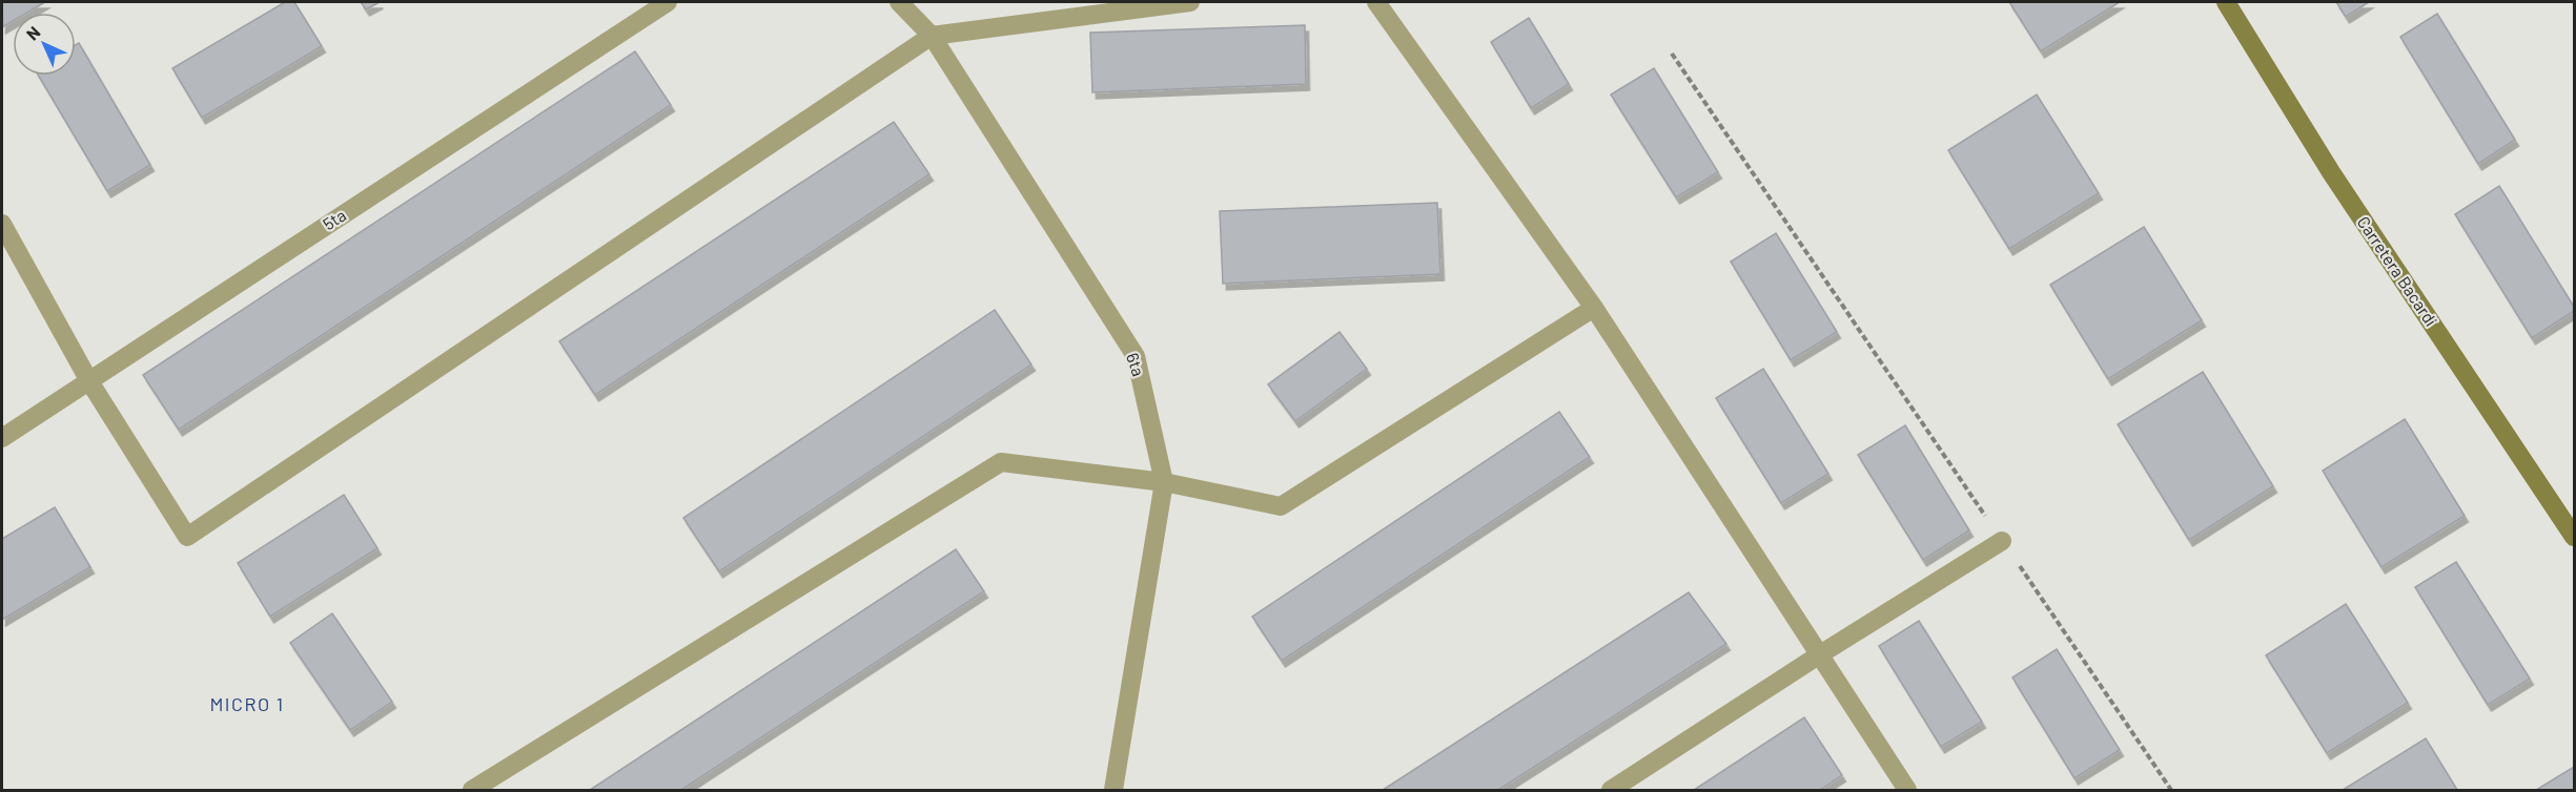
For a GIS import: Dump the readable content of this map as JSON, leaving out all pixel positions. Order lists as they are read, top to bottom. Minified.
{"streets":{"main road":["Carretera Bacardí"],"street":["5ta","6ta"]},"districts":["MICRO 1"],"north":"top left"}
